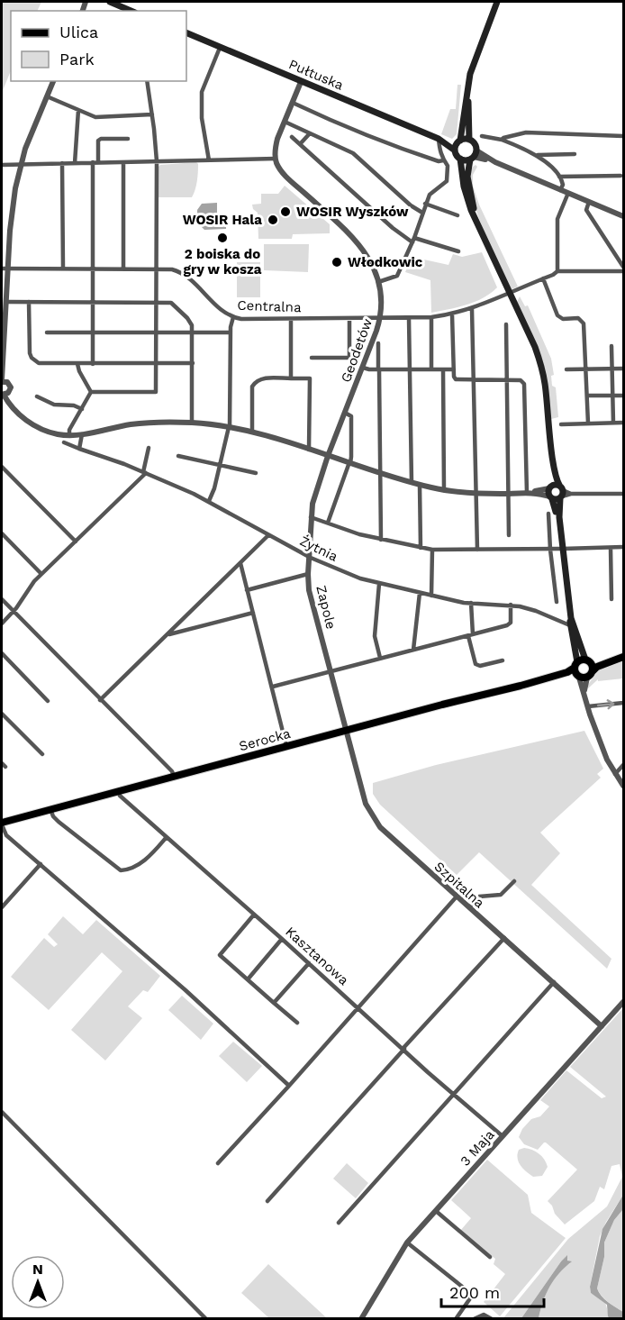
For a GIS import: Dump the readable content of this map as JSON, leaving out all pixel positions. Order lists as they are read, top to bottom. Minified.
{"streets":{"main road":["Pułtuska","Serocka"],"street":["Centralna","Geodetów","Żytnia","Zapole","Szpitalna","Kasztanowa","3 Maja"]},"crossings":[["Centralna","Geodetów"],["Geodetów","Zapole"],["Żytnia","Zapole"],["Zapole","Serocka"],["Zapole","Szpitalna"],["Serocka","Szpitalna"],["Serocka","Kasztanowa"],["Szpitalna","3 Maja"],["Kasztanowa","3 Maja"]],"places":["WOSIR Wyszków","WOSIR Hala","2 boiska do gry w kosza","Włodkowic"],"legend":["Ulica","Park"],"scale_bar":"200 m","north":"top"}
